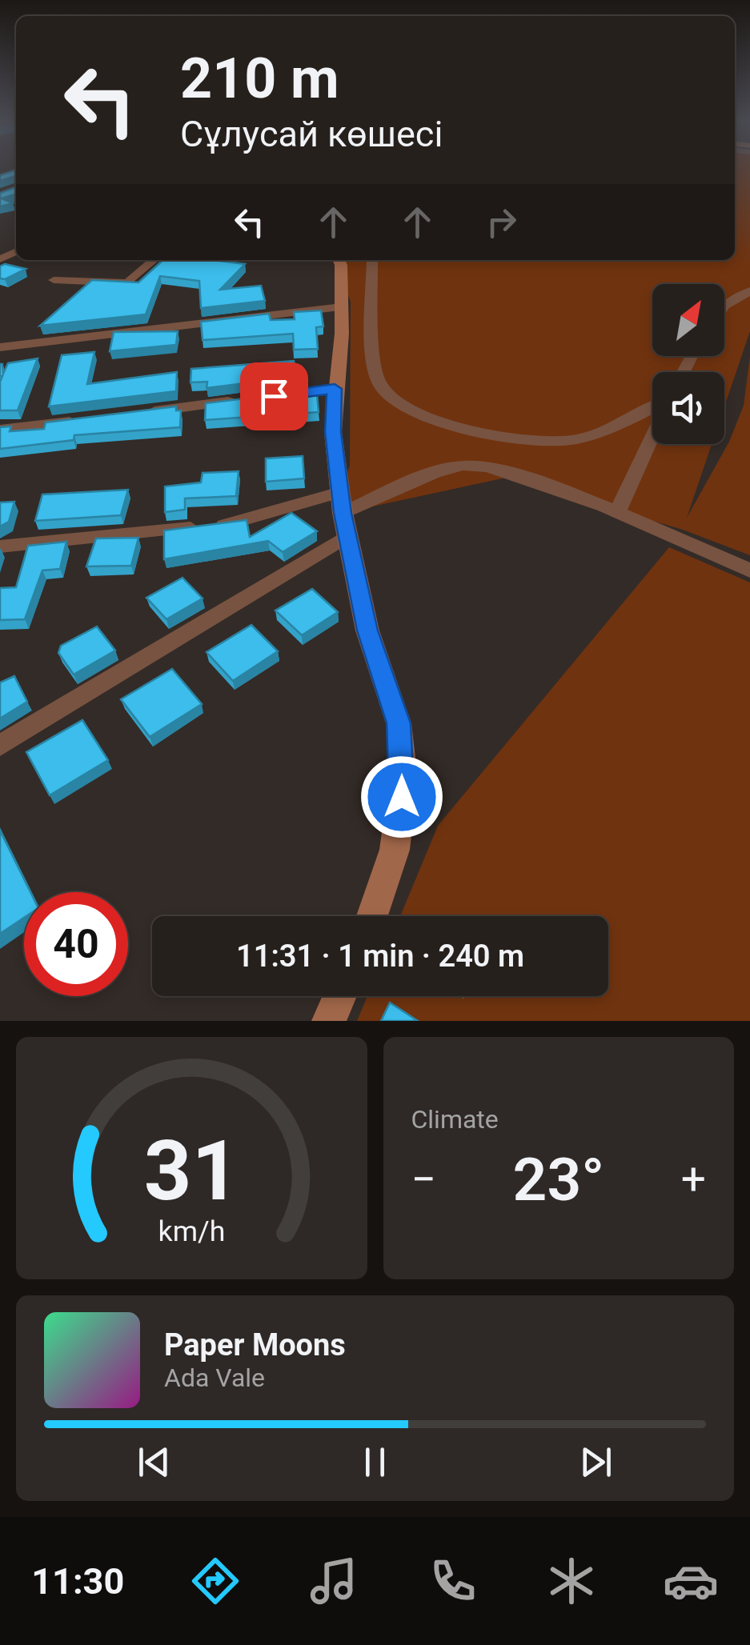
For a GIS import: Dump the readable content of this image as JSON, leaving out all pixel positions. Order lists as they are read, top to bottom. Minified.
{"north":"top right","page":{"turn":["210 m","Сұлусай көшесі"],"limit":"40","trip":"11:31 · 1 min · 240 m","tile":"Climate","heat":["−","23°","+"],"song":["Paper Moons","Ada Vale"],"tabs":"11:30","gauge":["31","km/h"]}}
